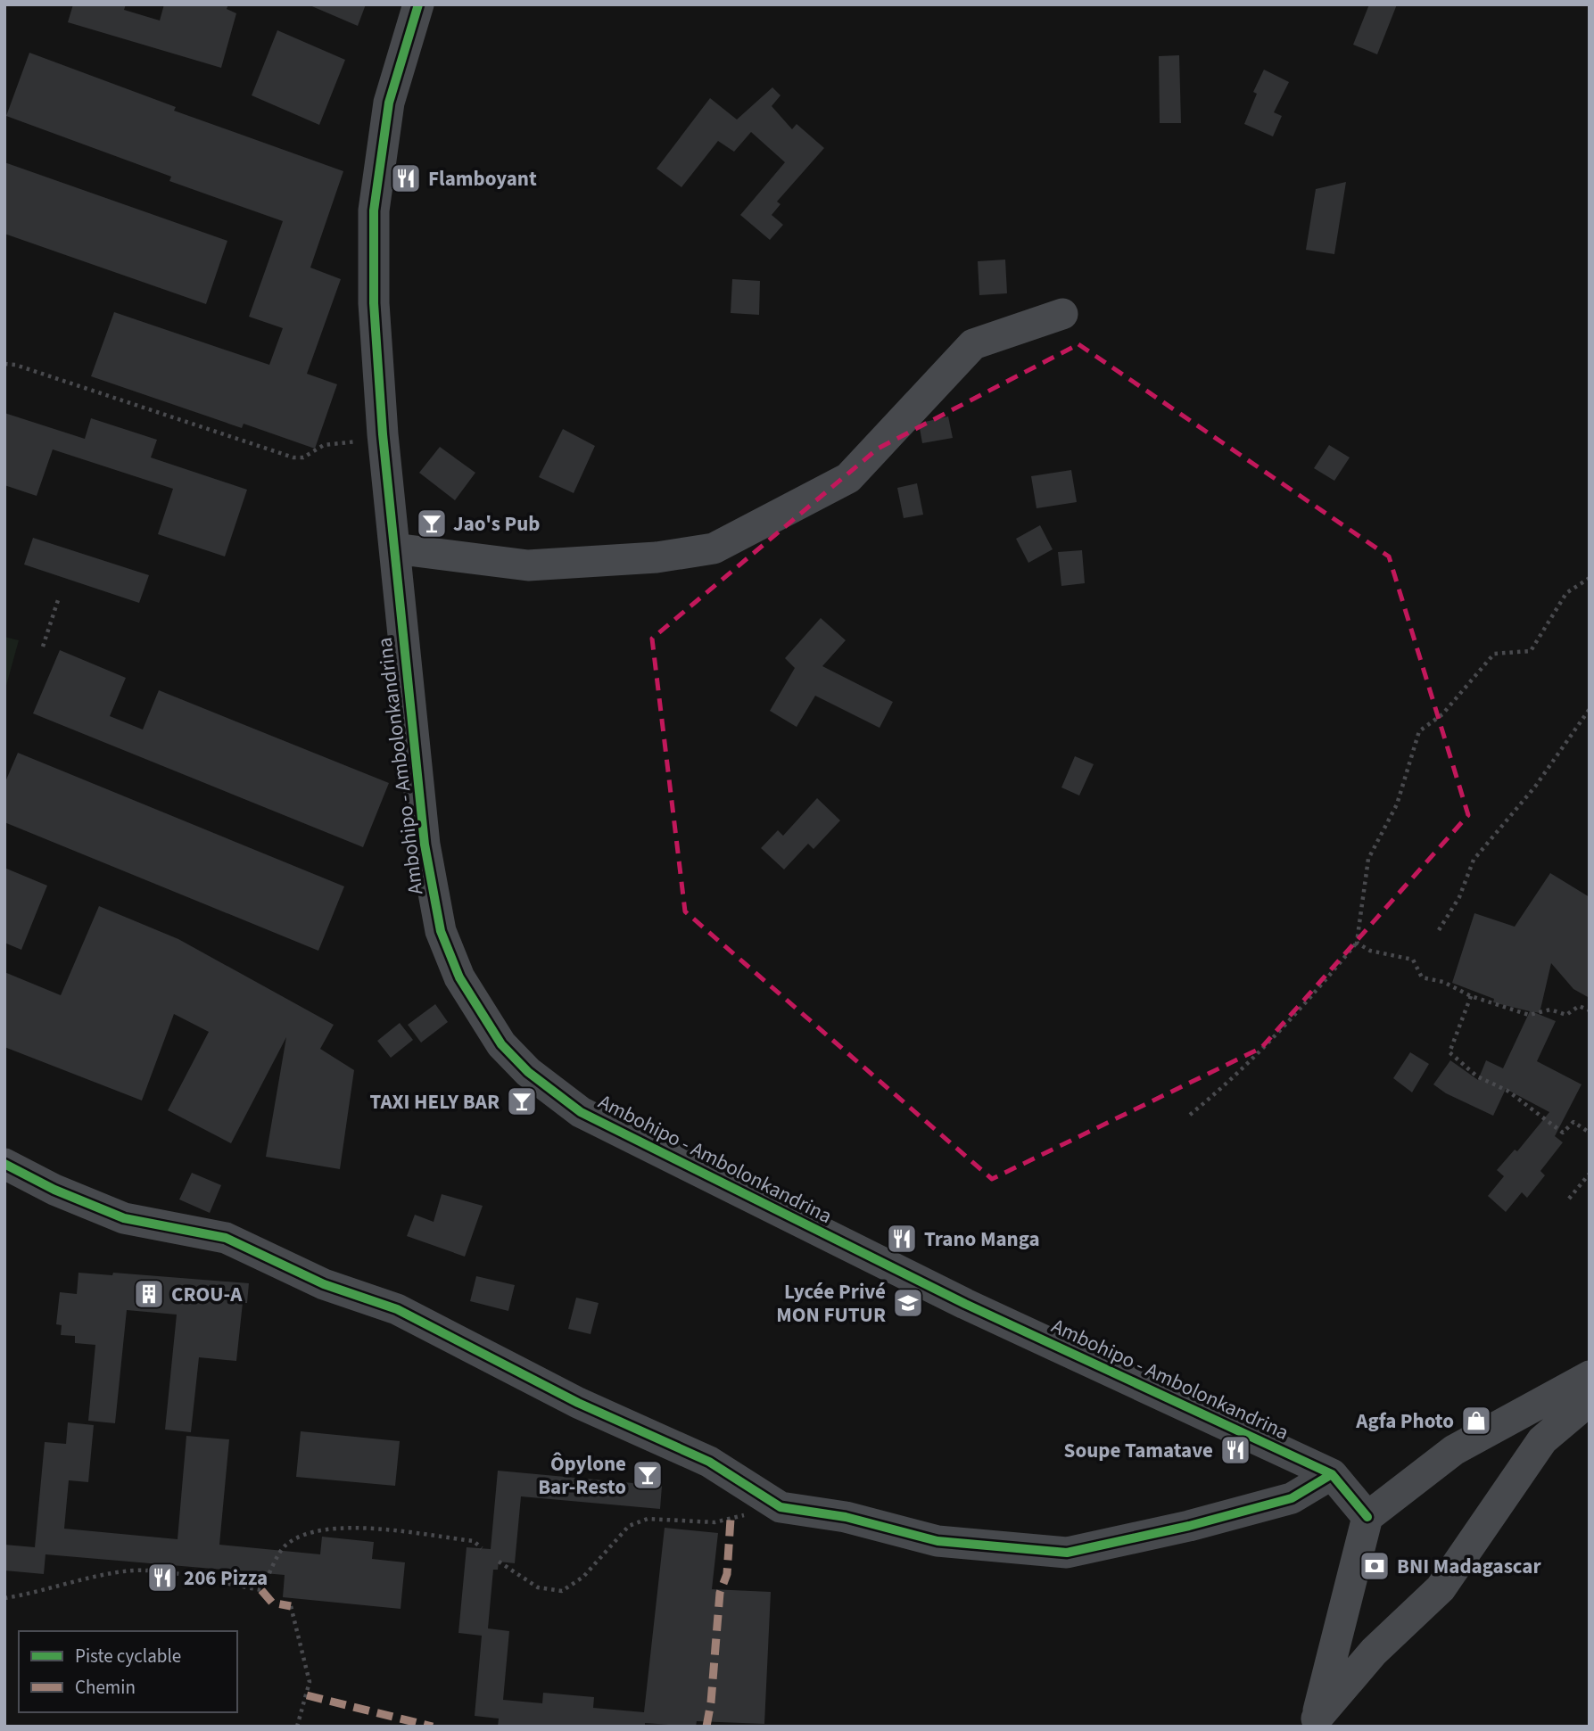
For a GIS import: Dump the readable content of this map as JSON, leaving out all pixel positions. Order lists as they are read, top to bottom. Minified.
{"streets":{"street":["Ambohipo - Ambolonkandrina"]},"places":{"restaurant":["Flamboyant","Trano Manga","Soupe Tamatave","206 Pizza"],"bar":["Jao's Pub","TAXI HELY BAR","Ôpylone Bar-Resto"],"building":["CROU-A"],"school or university":["Lycée Privé MON FUTUR"],"shop":["Agfa Photo"],"bank":["BNI Madagascar"]},"legend":["Piste cyclable","Chemin"]}
